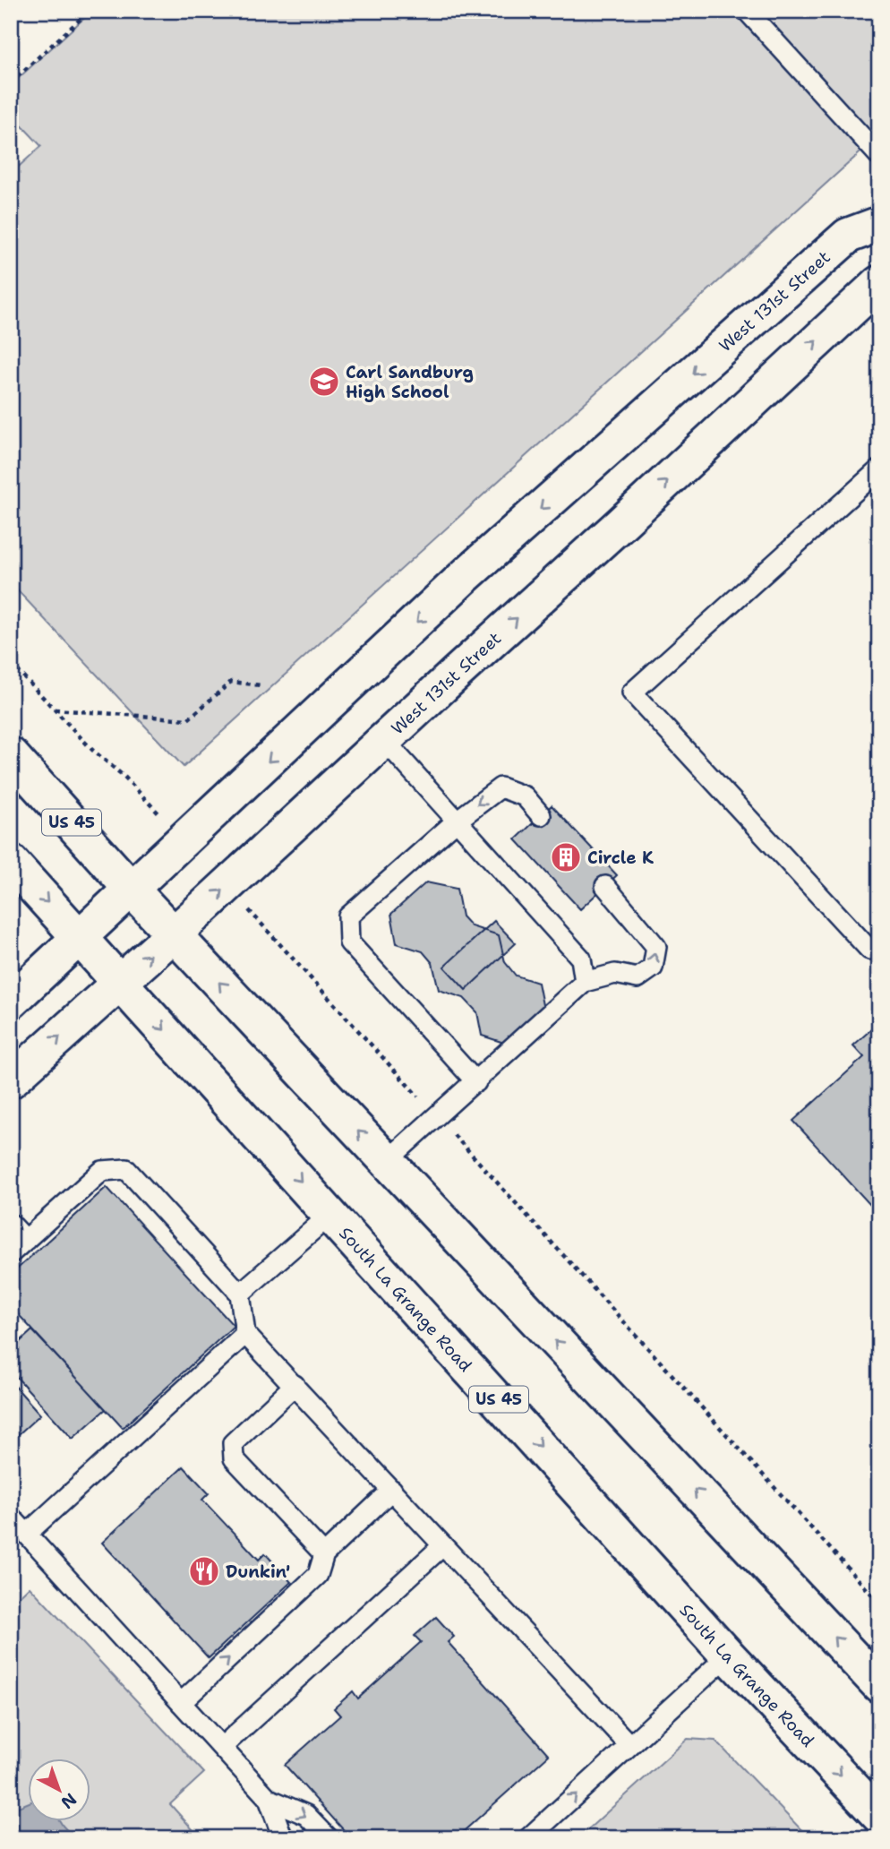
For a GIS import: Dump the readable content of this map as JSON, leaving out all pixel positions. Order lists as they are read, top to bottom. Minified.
{"streets":{"main road":["West 131st Street","US 45","South La Grange Road"]},"crossings":[["West 131st Street","US 45"],["West 131st Street","South La Grange Road"]],"places":{"school or university":["Carl Sandburg High School"],"building":["Circle K"],"restaurant":["Dunkin'"]},"north":"bottom right"}
